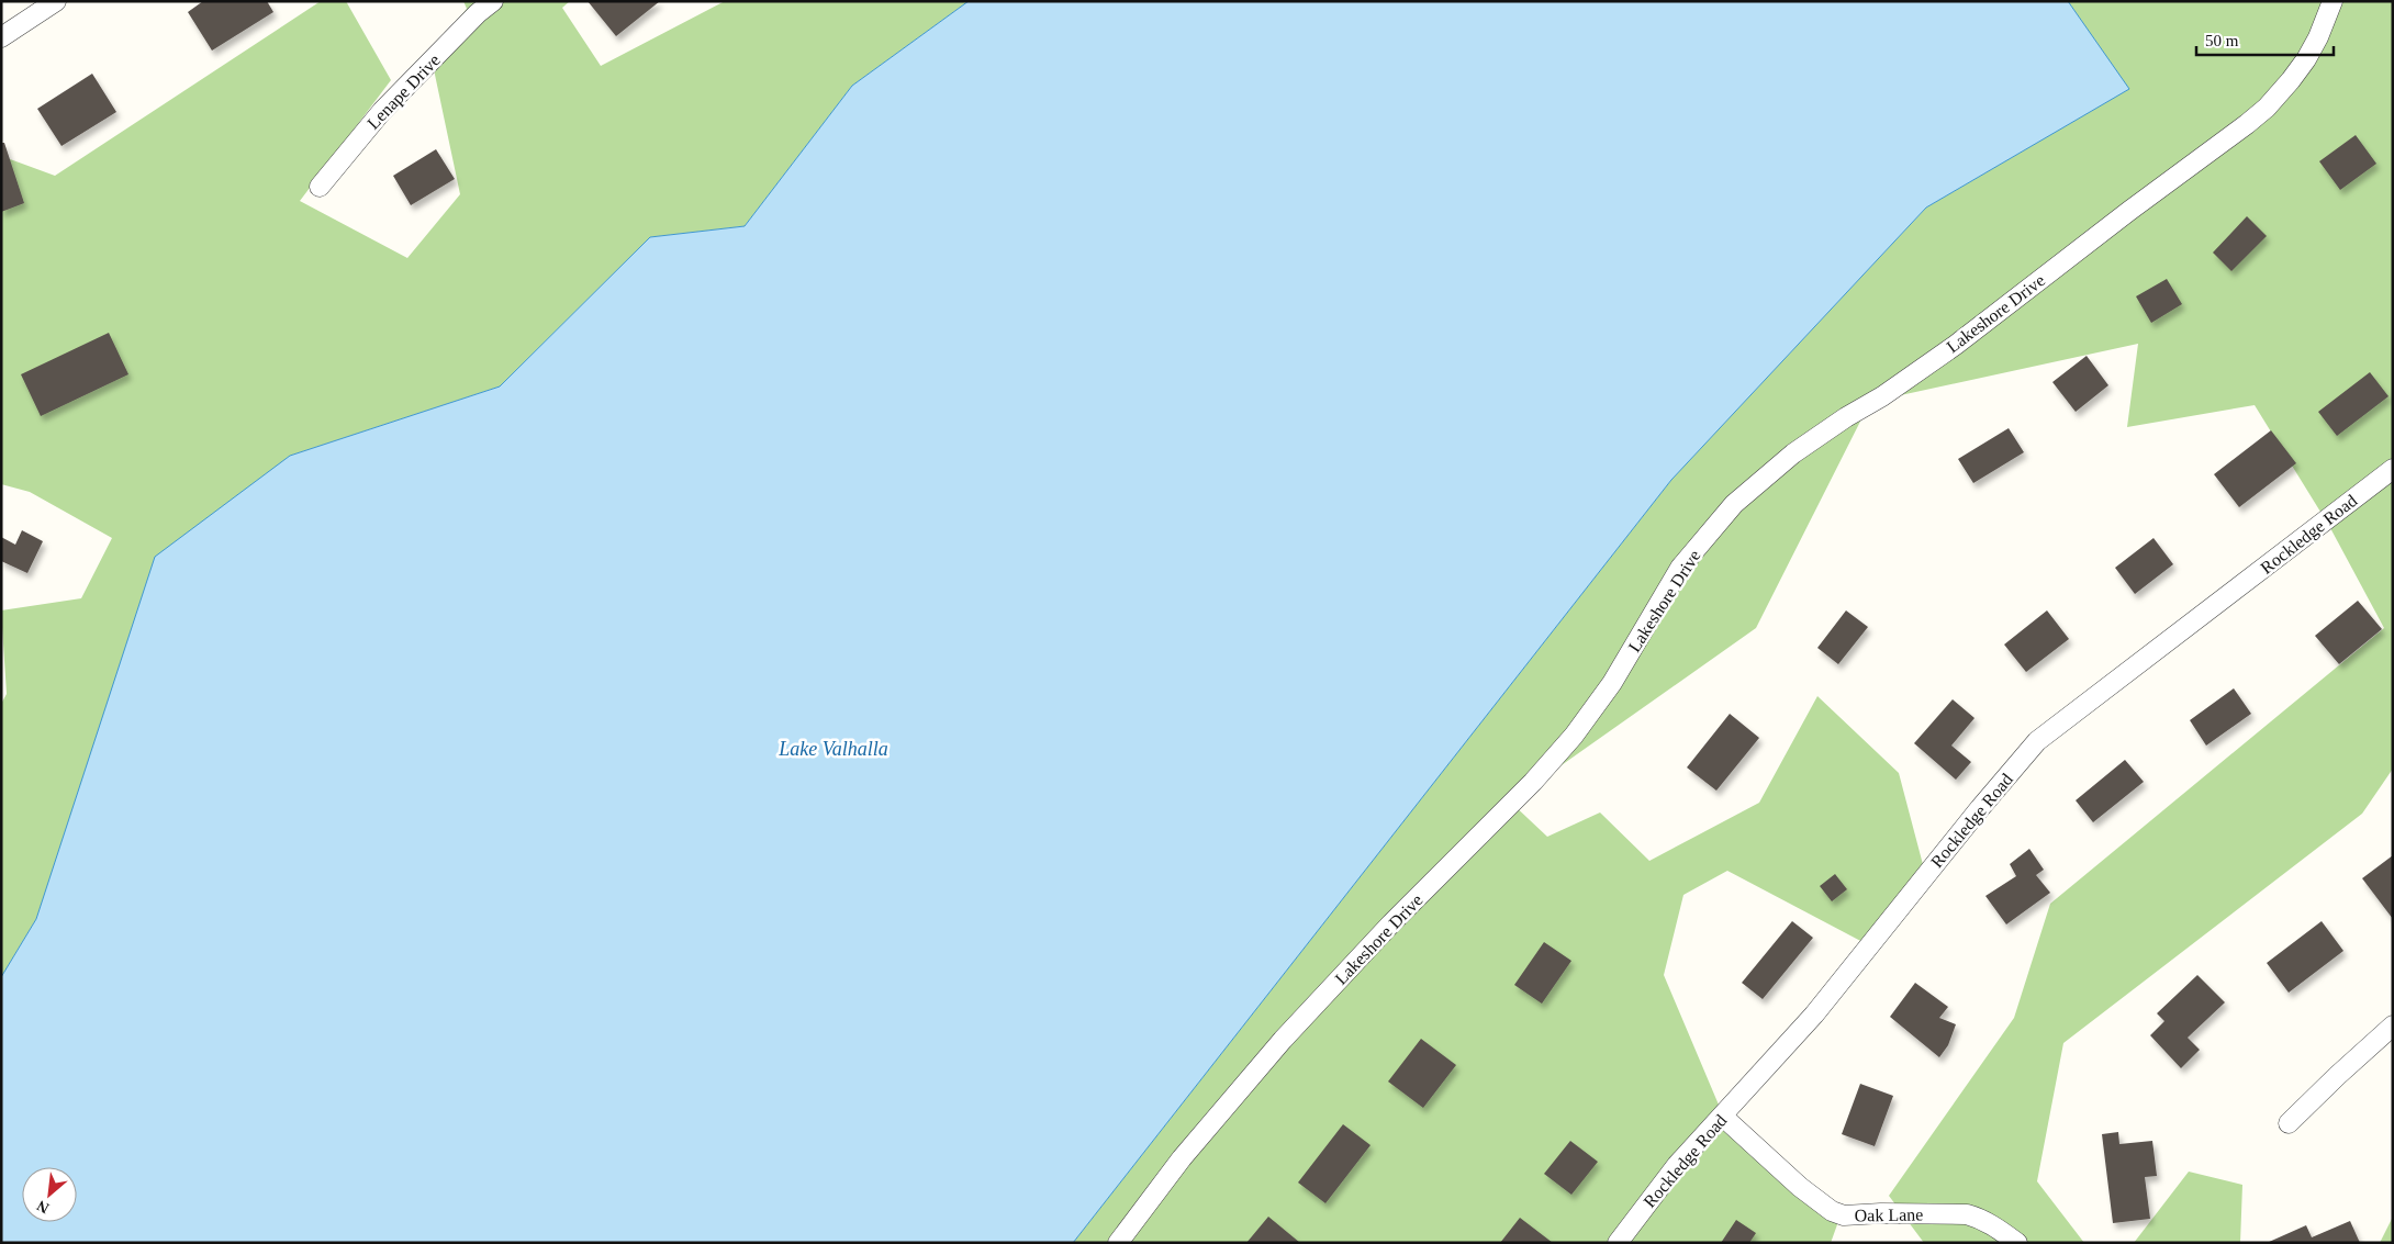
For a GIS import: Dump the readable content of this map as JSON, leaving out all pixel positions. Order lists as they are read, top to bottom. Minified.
{"streets":{"street":["Lenape Drive","Lakeshore Drive","Rockledge Road","Oak Lane"]},"crossings":[["Rockledge Road","Oak Lane"]],"water":["Lake Valhalla"],"scale_bar":"50 m","north":"bottom left"}
